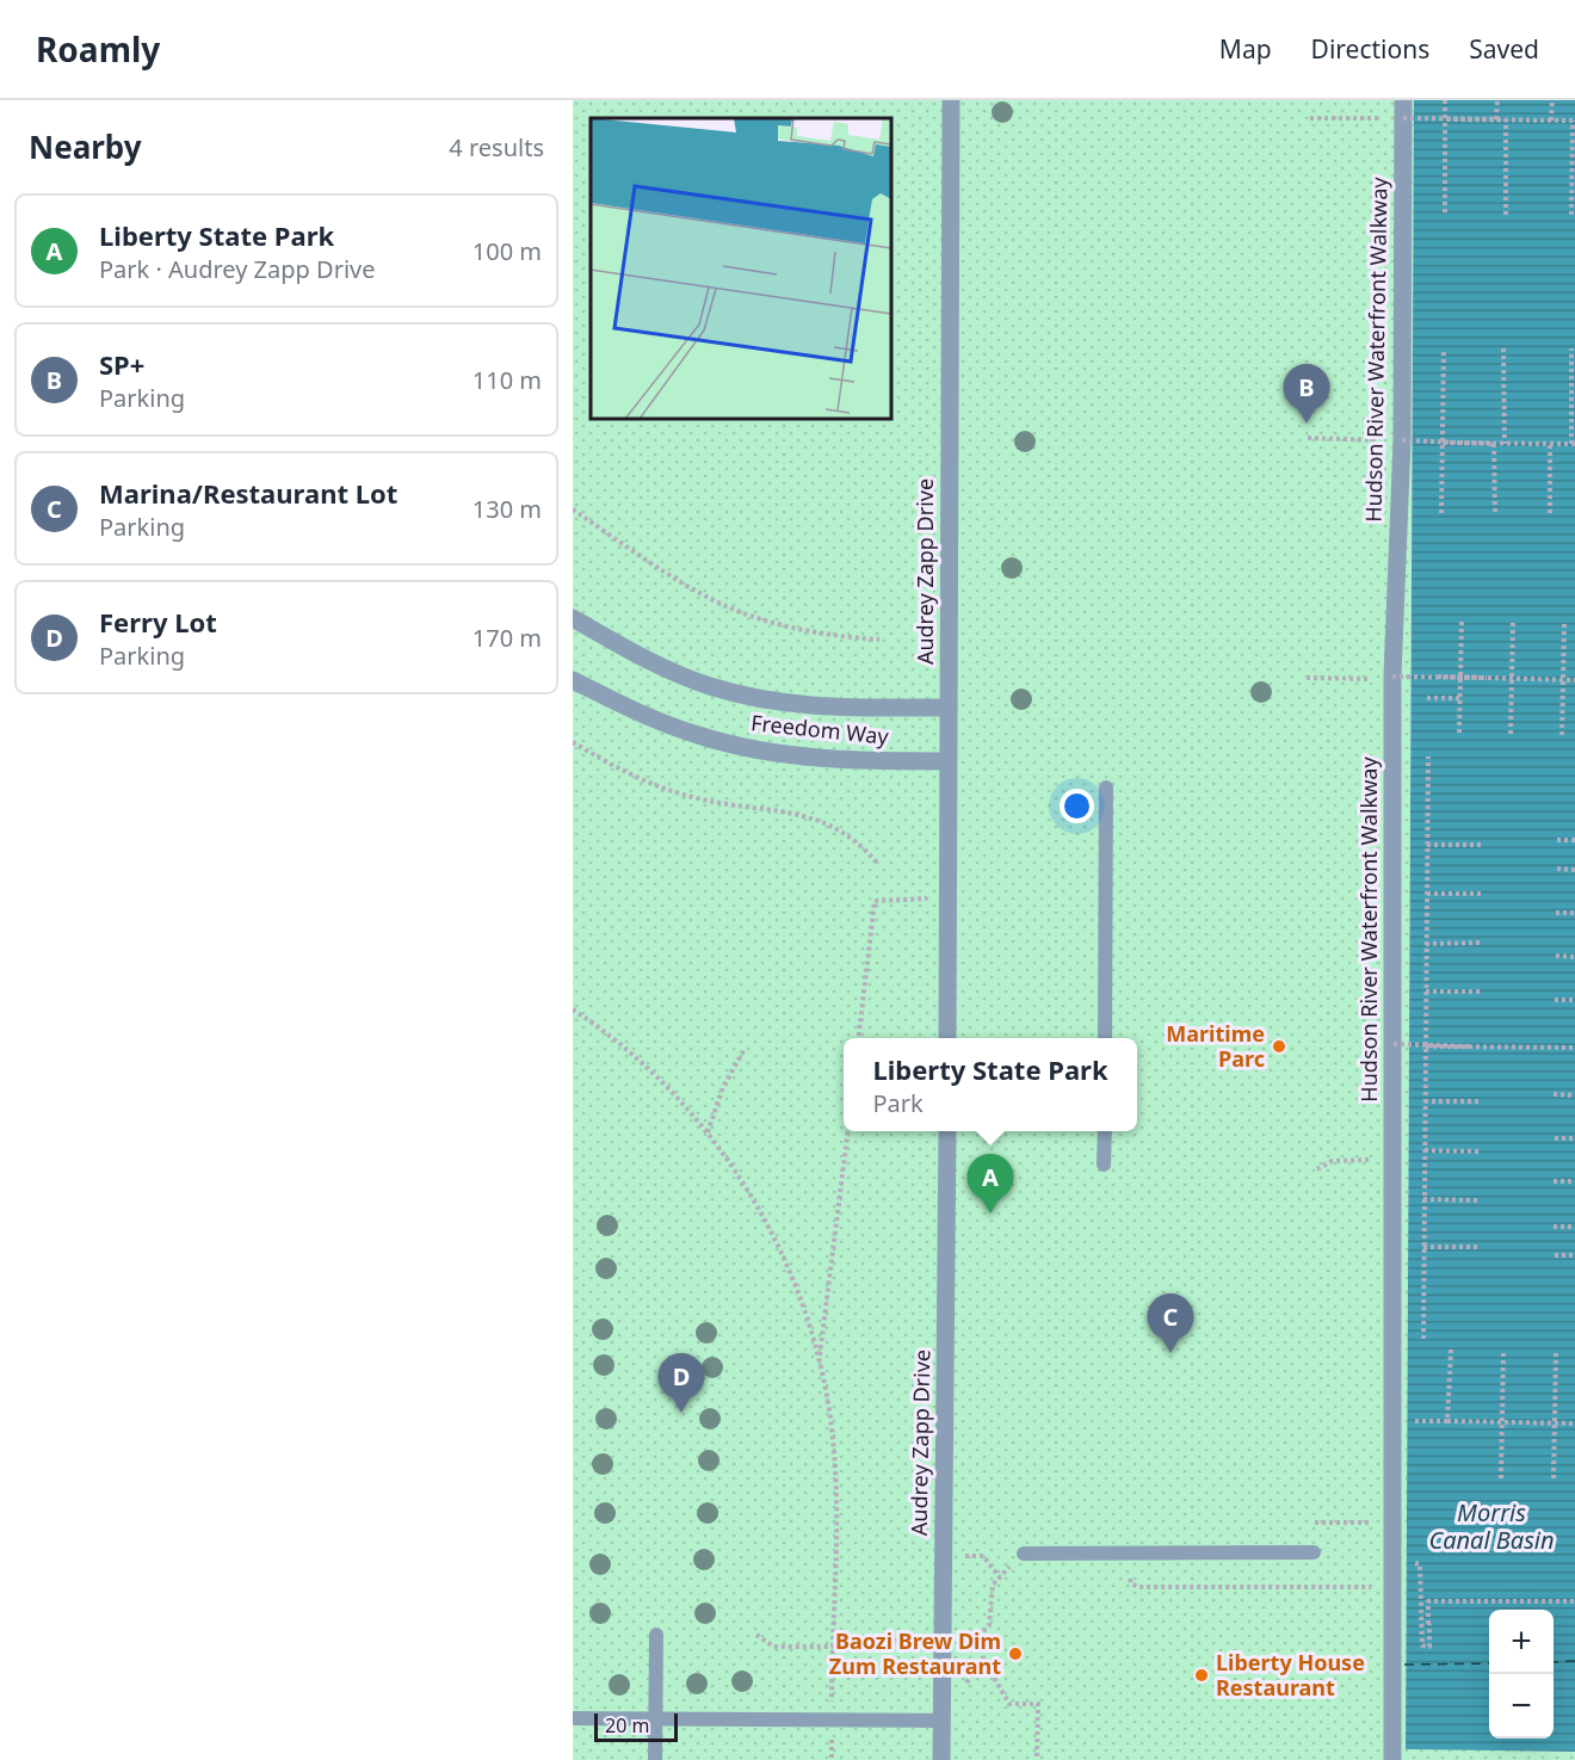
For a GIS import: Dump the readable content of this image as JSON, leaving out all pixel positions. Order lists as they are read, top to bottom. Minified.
{"streets":{"street":["Hudson River Waterfront Walkway","Audrey Zapp Drive","Freedom Way"]},"crossings":[["Audrey Zapp Drive","Freedom Way"]],"water":["Morris Canal Basin"],"places":["Maritime Parc","Baozi Brew Dim Zum Restaurant","Liberty House Restaurant"],"scale_bar":"20 m","page":{"header":"Roamly","nav":["Map","Directions","Saved"],"heading":["Nearby","4 results"],"list":[{"mark":"A","name":"Liberty State Park","note":"Park · Audrey Zapp Drive","value":"100 m"},{"mark":"B","name":"SP+","note":"Parking","value":"110 m"},{"mark":"C","name":"Marina/Restaurant Lot","note":"Parking","value":"130 m"},{"mark":"D","name":"Ferry Lot","note":"Parking","value":"170 m"}],"pins":["B","A","C","D"],"popup":["Liberty State Park","Park"],"map_buttons":["+","−"],"scale":"20 m"}}
